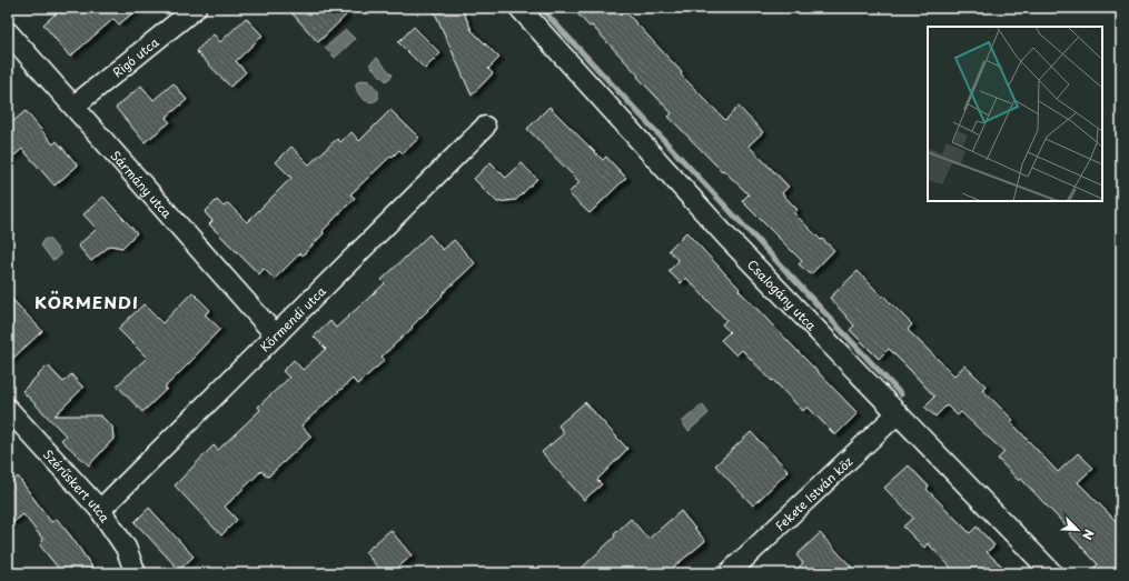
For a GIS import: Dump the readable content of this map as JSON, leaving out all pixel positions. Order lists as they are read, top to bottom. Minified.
{"streets":{"street":["Rigó utca","Sármány utca","Csalogány utca","Körmendi utca","Szérűskert utca","Fekete István köz"]},"crossings":[["Rigó utca","Sármány utca"],["Sármány utca","Körmendi utca"],["Csalogány utca","Fekete István köz"],["Körmendi utca","Szérűskert utca"]],"districts":["KÖRMENDI"],"north":"bottom right"}
